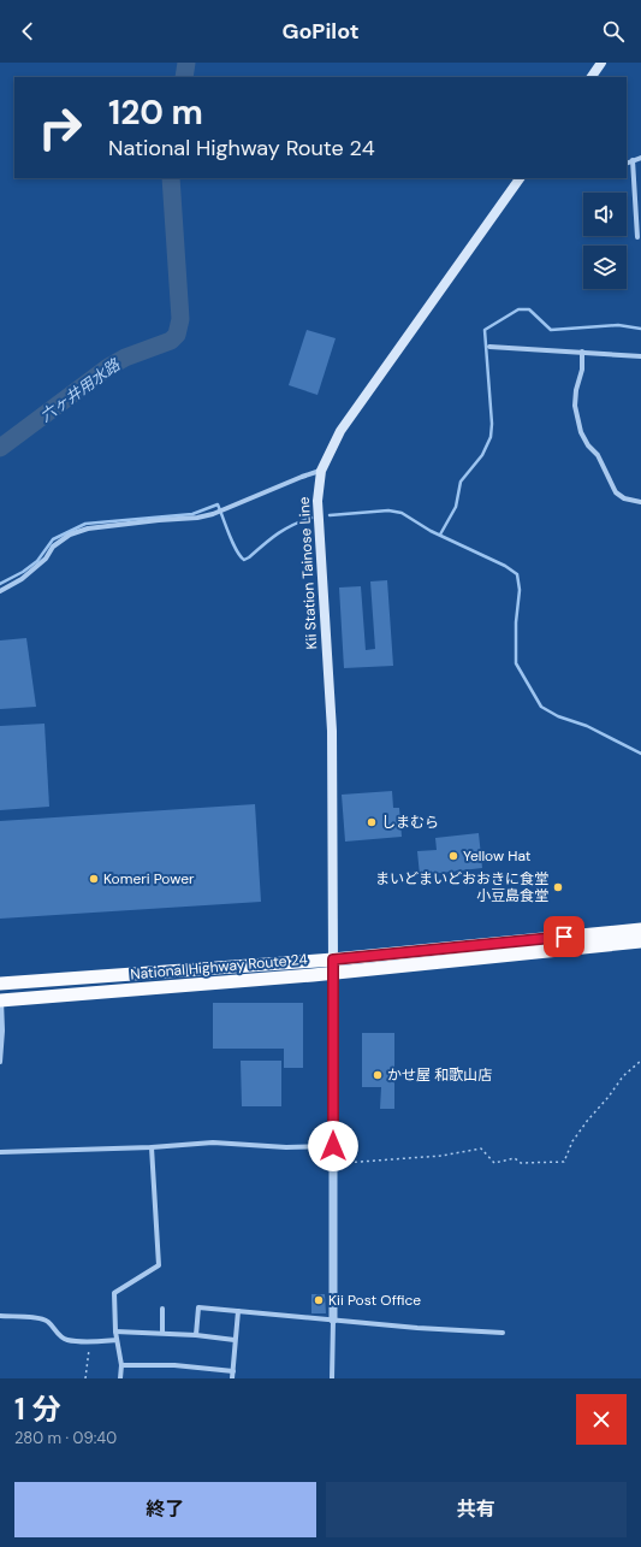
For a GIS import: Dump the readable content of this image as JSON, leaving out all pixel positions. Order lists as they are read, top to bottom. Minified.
{"streets":{"highway":["National Highway Route 24"],"main road":["Kii Station Tainose Line"]},"crossings":[["Kii Station Tainose Line","National Highway Route 24"]],"water":["六ヶ井用水路"],"places":["しまむら","Yellow Hat","Komeri Power","まいどまいどおおきに食堂 小豆島食堂","かせ屋 和歌山店","Kii Post Office"],"page":{"header":"GoPilot","turn":["120 m","National Highway Route 24"],"heading":["1 分","280 m · 09:40"],"buttons":["終了","共有"]}}
